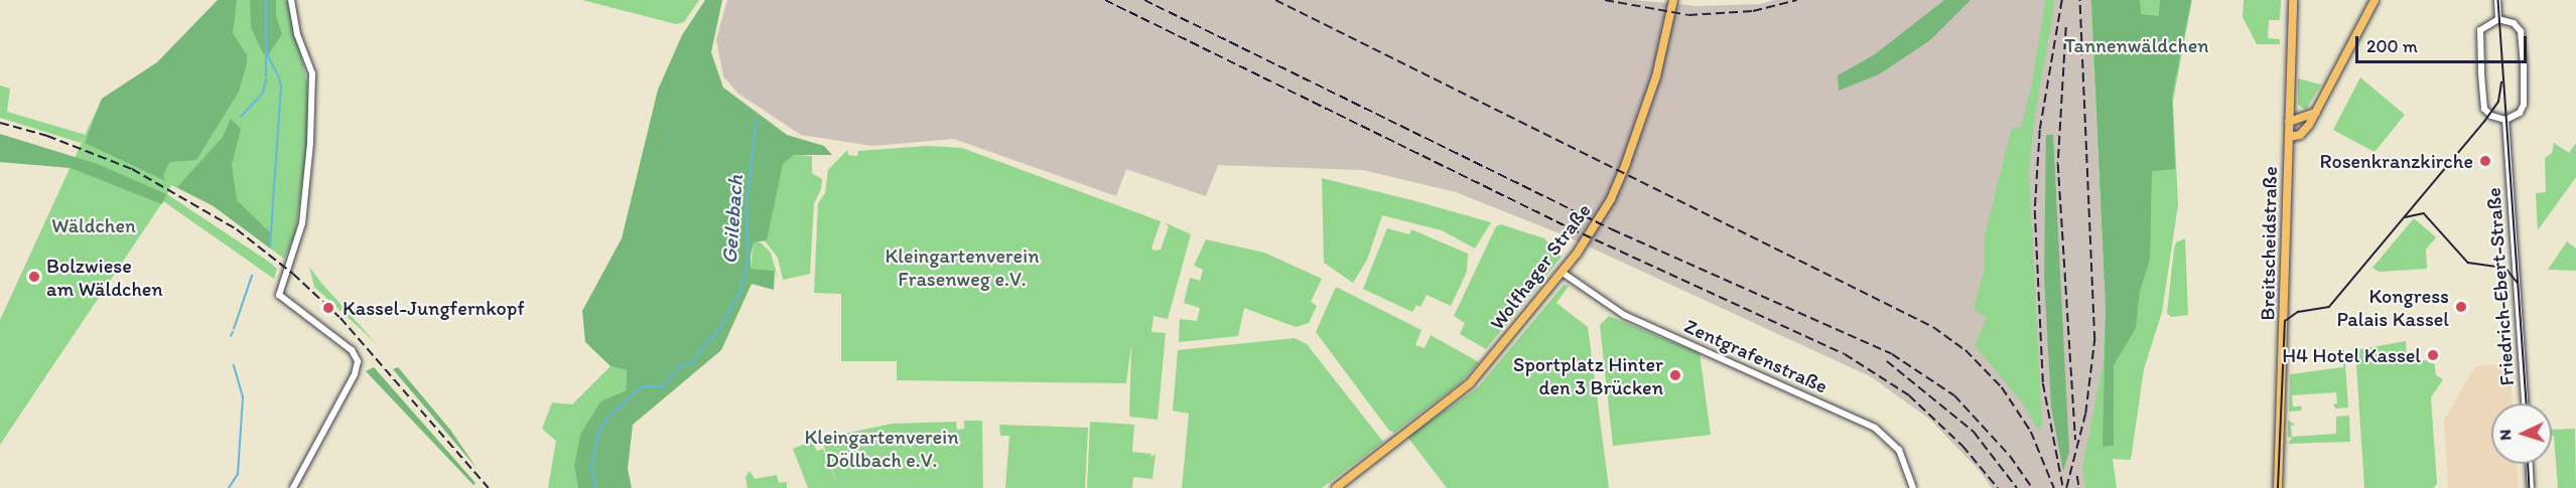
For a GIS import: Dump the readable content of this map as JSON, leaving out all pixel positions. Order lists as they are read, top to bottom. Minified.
{"streets":{"main road":["Breitscheidstraße","Wolfhager Straße"],"street":["Friedrich-Ebert-Straße","Zentgrafenstraße"]},"crossings":[["Wolfhager Straße","Zentgrafenstraße"]],"water":["Geilebach"],"parks":["Tannenwäldchen","Wäldchen","Kleingartenverein Frasenweg e.V.","Kleingartenverein Döllbach e.V."],"places":["Rosenkranzkirche","Bolzwiese am Wäldchen","Kongress Palais Kassel","Kassel-Jungfernkopf","H4 Hotel Kassel","Sportplatz Hinter den 3 Brücken"],"scale_bar":"200 m","north":"left"}
